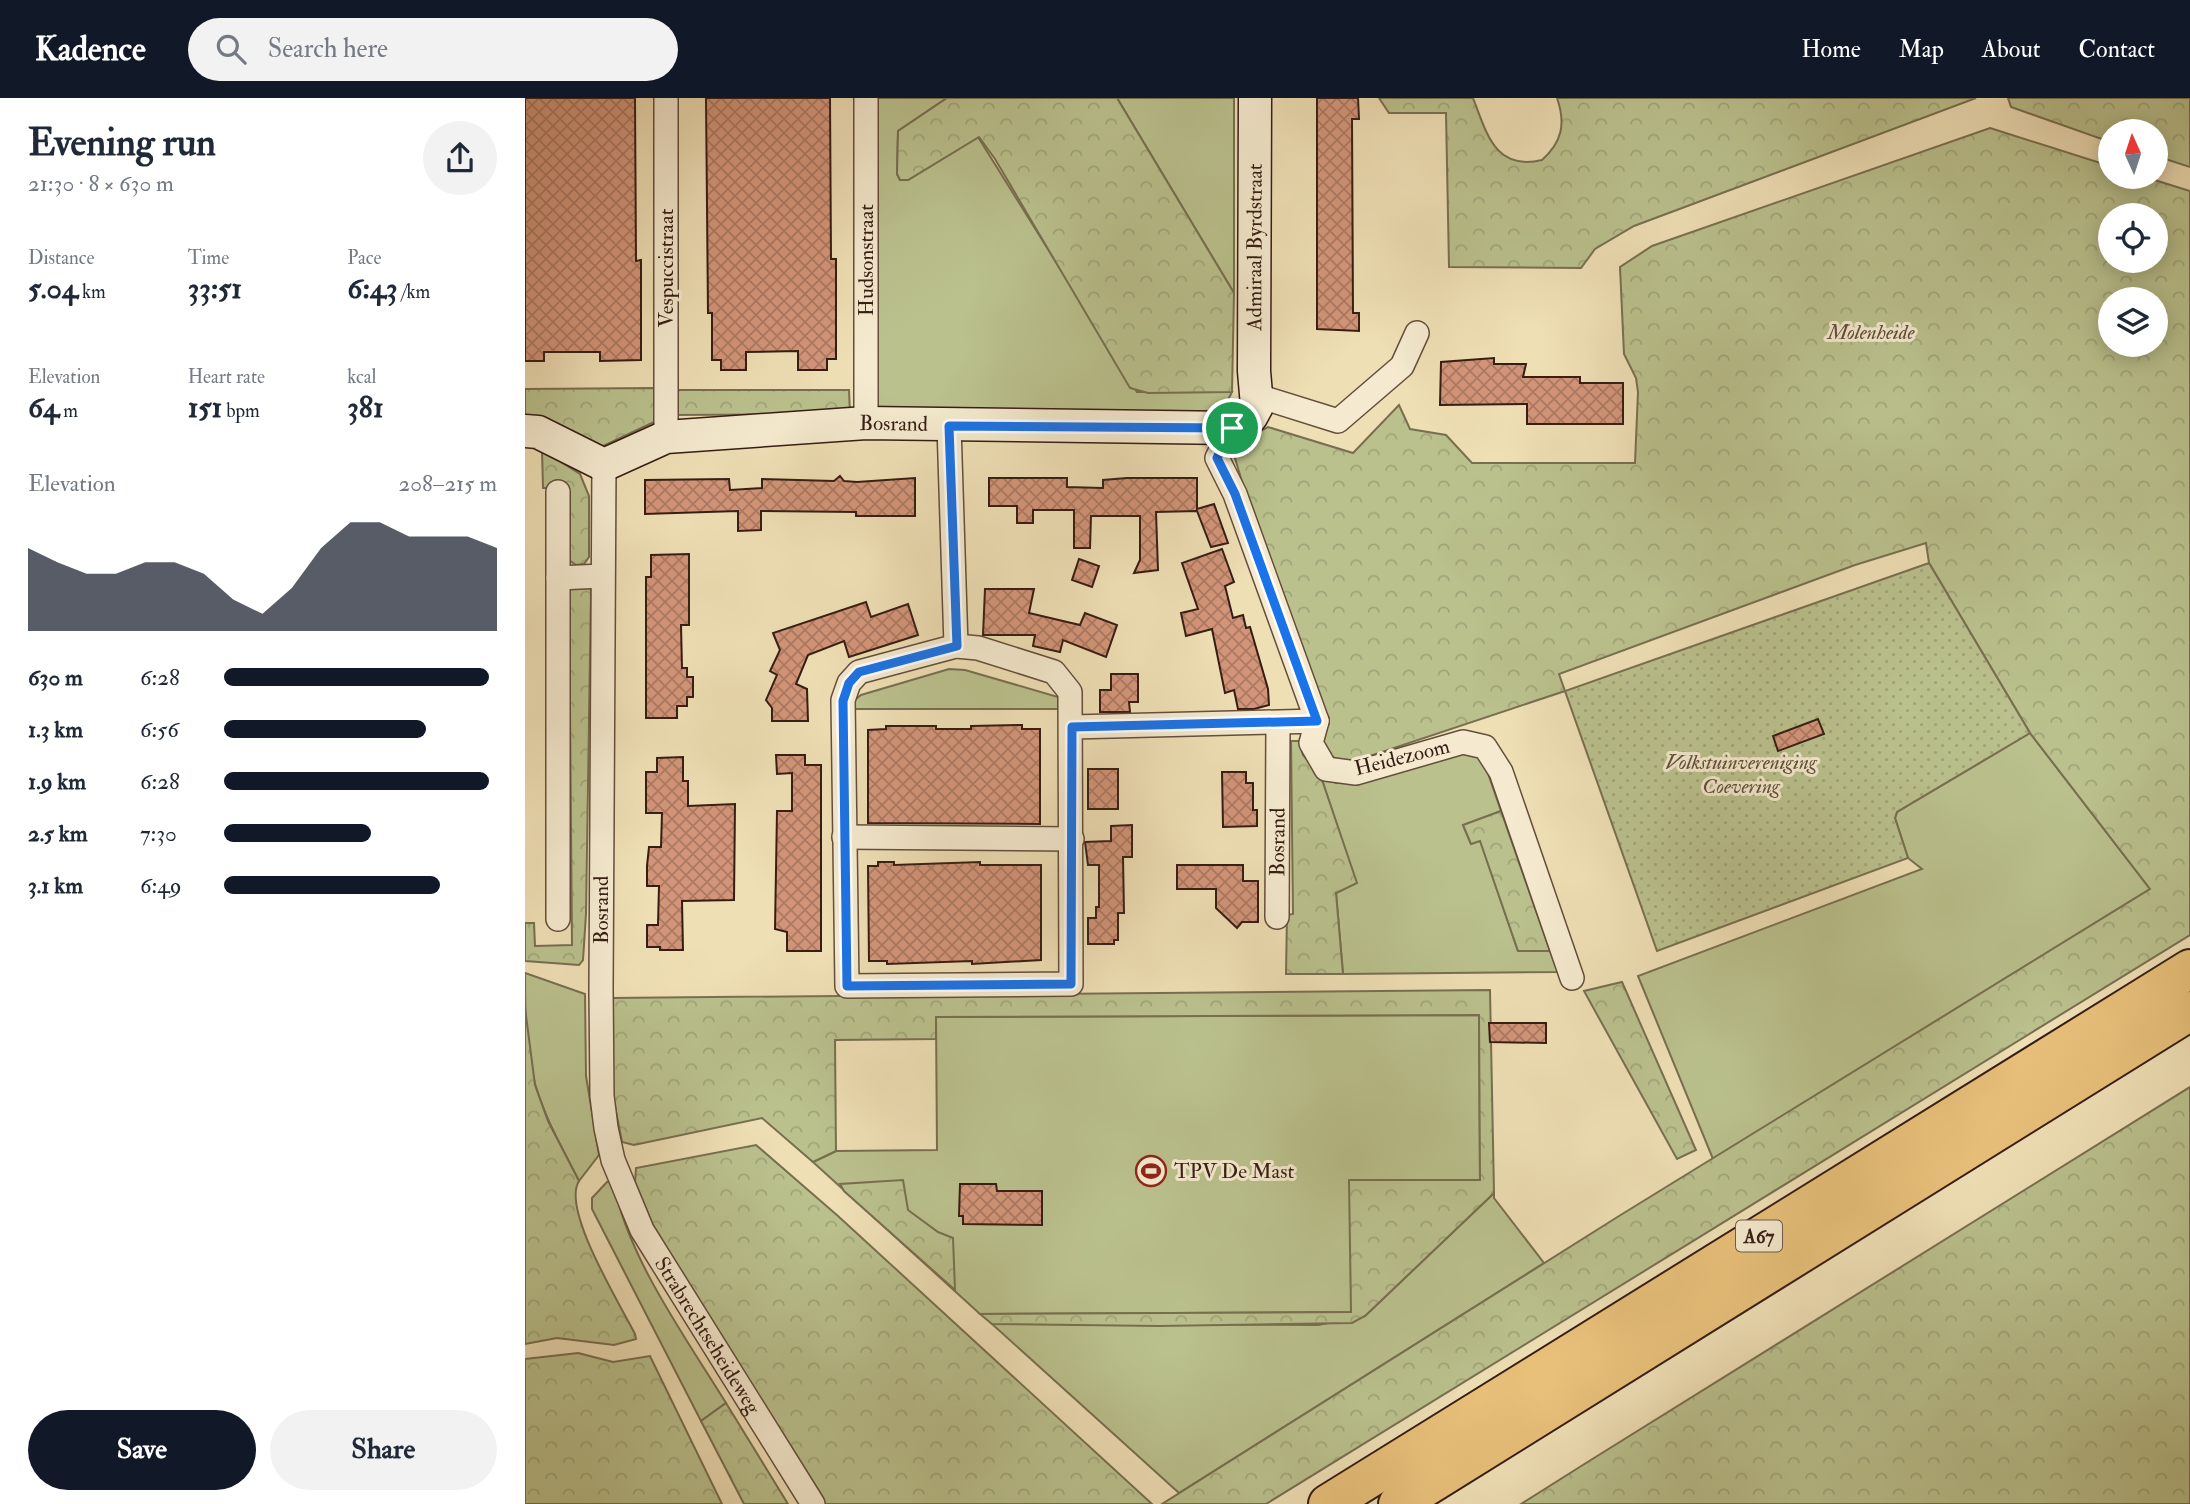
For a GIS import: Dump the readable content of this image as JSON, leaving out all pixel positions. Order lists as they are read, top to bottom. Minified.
{"streets":{"highway":["A67"],"street":["Admiraal Byrdstraat","Hudsonstraat","Vespuccistraat","Bosrand","Heidezoom","Strabrechtseheideweg"]},"crossings":[["Hudsonstraat","Bosrand"],["Vespuccistraat","Bosrand"],["Bosrand","Strabrechtseheideweg"]],"parks":["Molenheide","Volkstuinvereniging Coevering"],"places":{"sports":["TPV De Mast"]},"north":"top","page":{"header":"Kadence","search":"Search here","nav":["Home","Map","About","Contact"],"heading":["Evening run","21:30 · 8 × 630 m"],"stats":[["Distance","5.04 km"],["Time","33:51"],["Pace","6:43 /km"],["Elevation","64 m"],["Heart rate","151 bpm"],["kcal","381"]],"chart":["Elevation","208–215 m"],"list":[{"name":"630 m","note":"6:28"},{"name":"1.3 km","note":"6:56"},{"name":"1.9 km","note":"6:28"},{"name":"2.5 km","note":"7:30"},{"name":"3.1 km","note":"6:49"}],"buttons":["Save","Share"]}}
